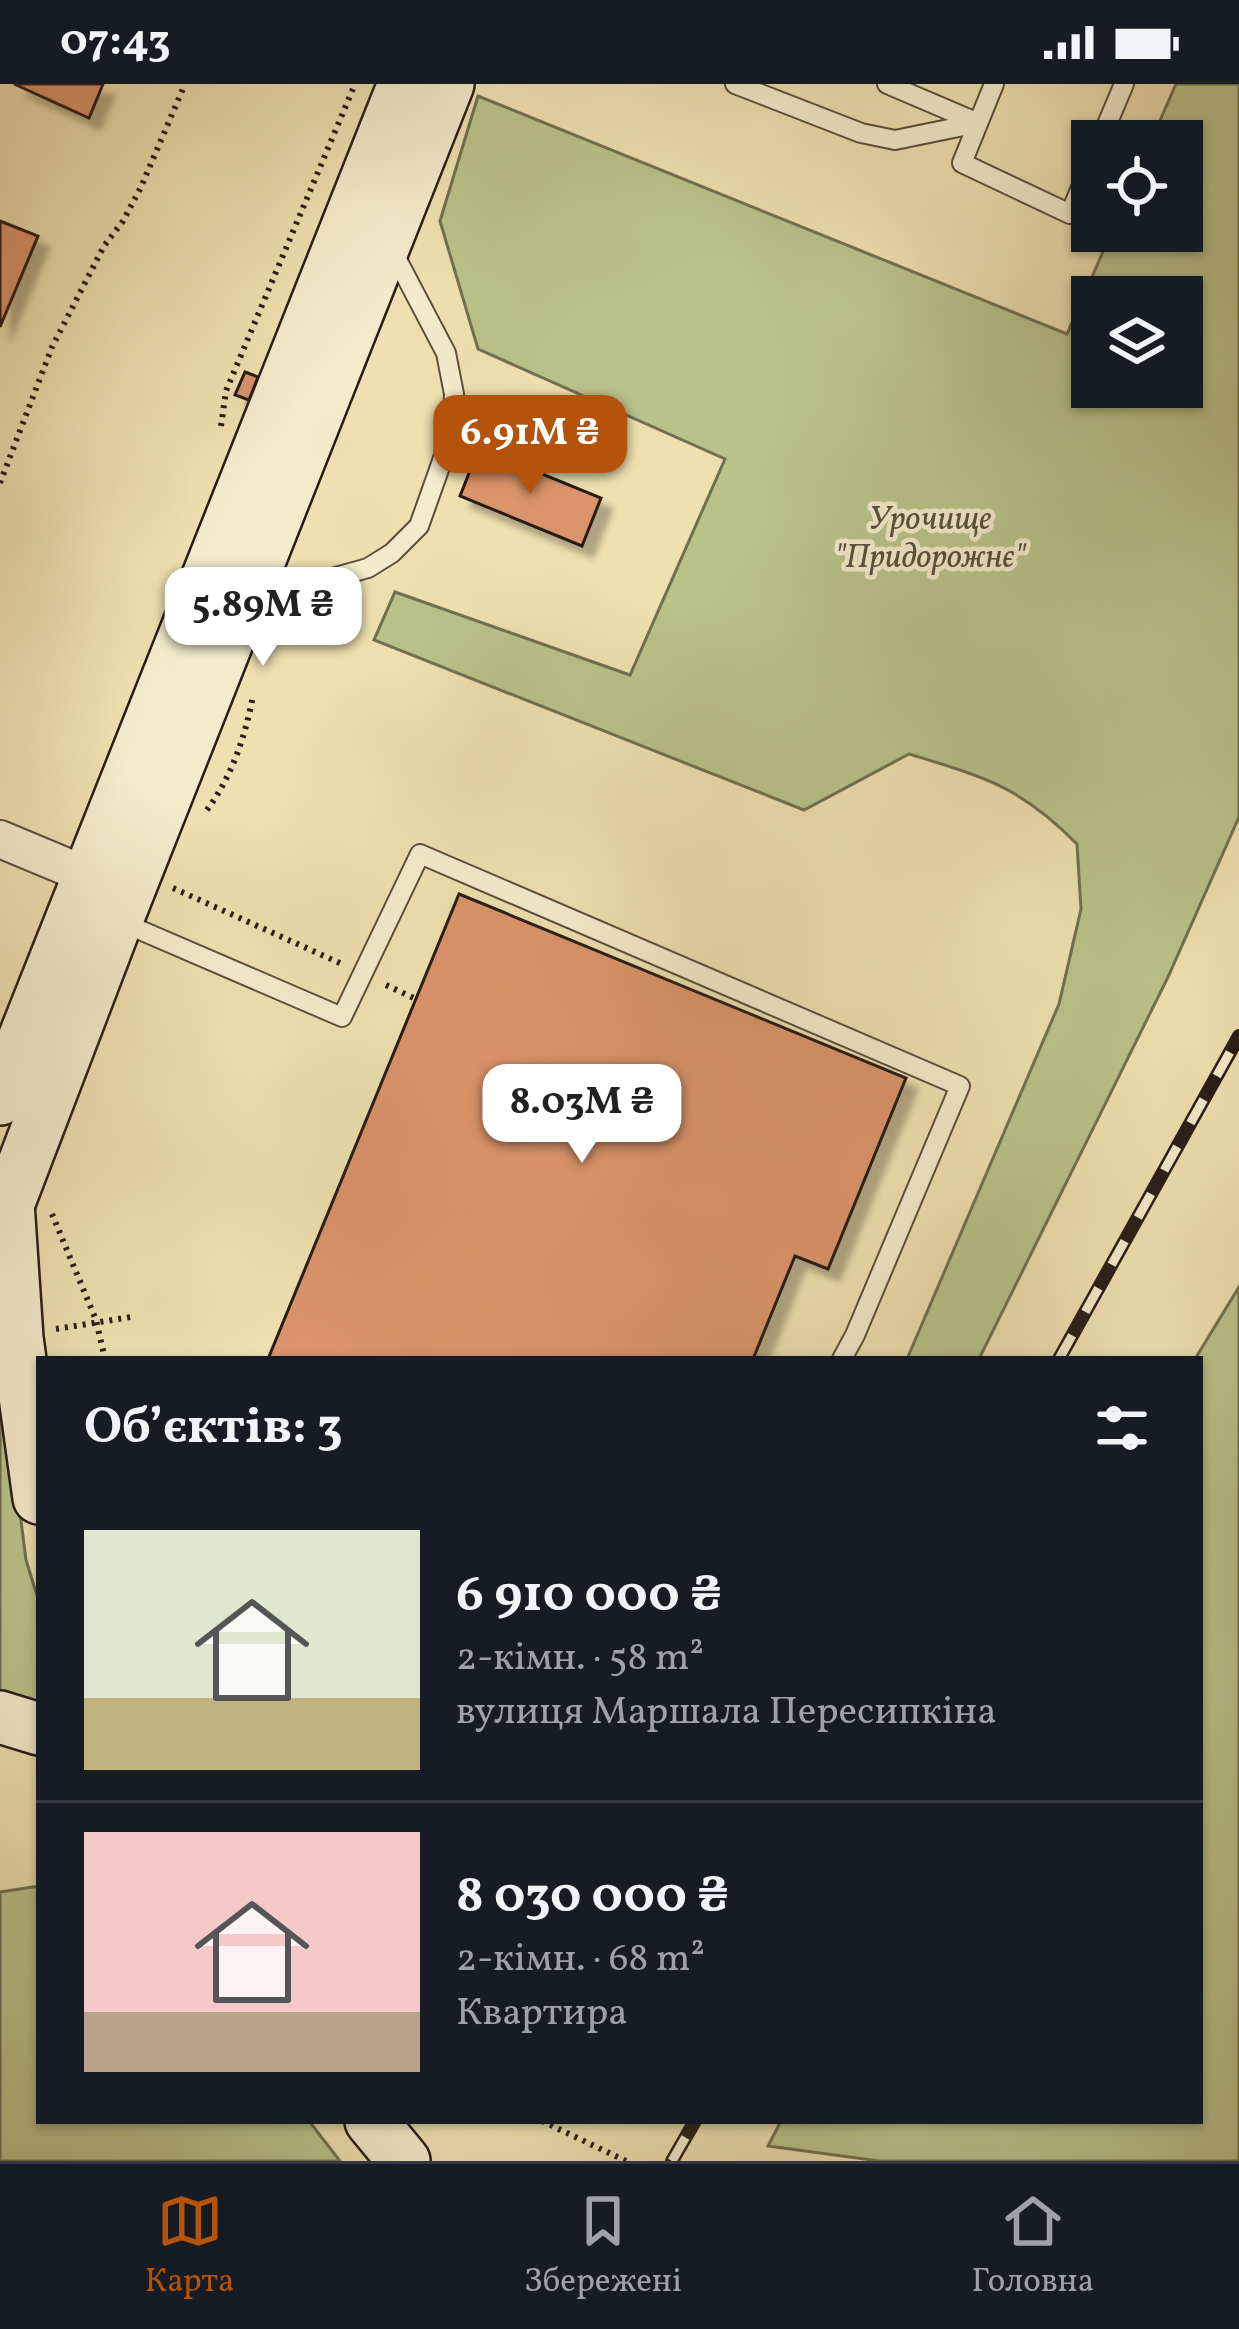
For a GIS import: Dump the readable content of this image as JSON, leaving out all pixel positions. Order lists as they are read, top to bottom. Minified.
{"parks":["Урочище \"Придорожнє\""],"page":{"status":"07:43","price":["6.91M ₴","5.89M ₴","8.03M ₴"],"heading":"Об’єктів: 3","list":[{"name":"6 910 000 ₴","note":"2-кімн. · 58 m² · вулиця Маршала Пересипкіна"},{"name":"8 030 000 ₴","note":"2-кімн. · 68 m² · Квартира"}],"tabs":["Карта","Збережені","Головна"]}}
